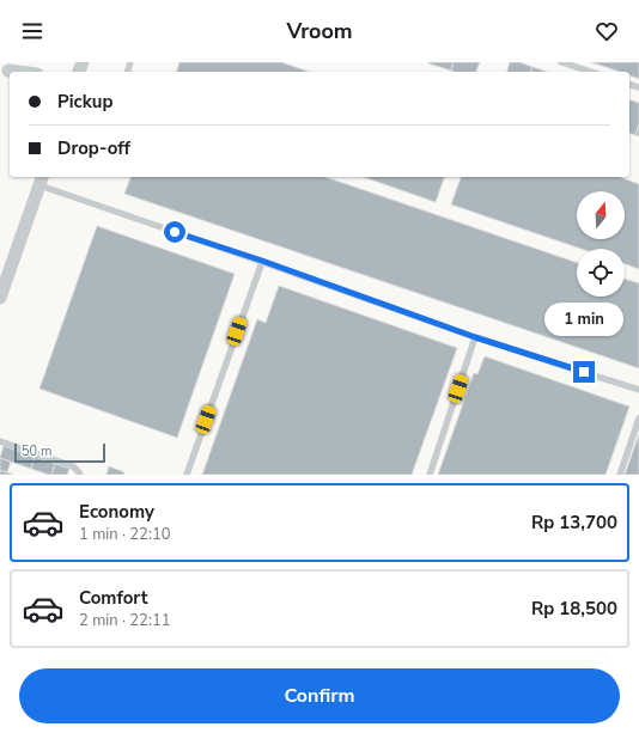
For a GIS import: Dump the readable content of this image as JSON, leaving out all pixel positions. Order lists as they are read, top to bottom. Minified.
{"scale_bar":"50 m","north":"top","page":{"header":"Vroom","banner":["Pickup","Drop-off"],"bubble":"1 min","scale":"50 m","list":[{"name":"Economy","note":"1 min · 22:10","value":"Rp 13,700"},{"name":"Comfort","note":"2 min · 22:11","value":"Rp 18,500"}],"buttons":"Confirm"}}
